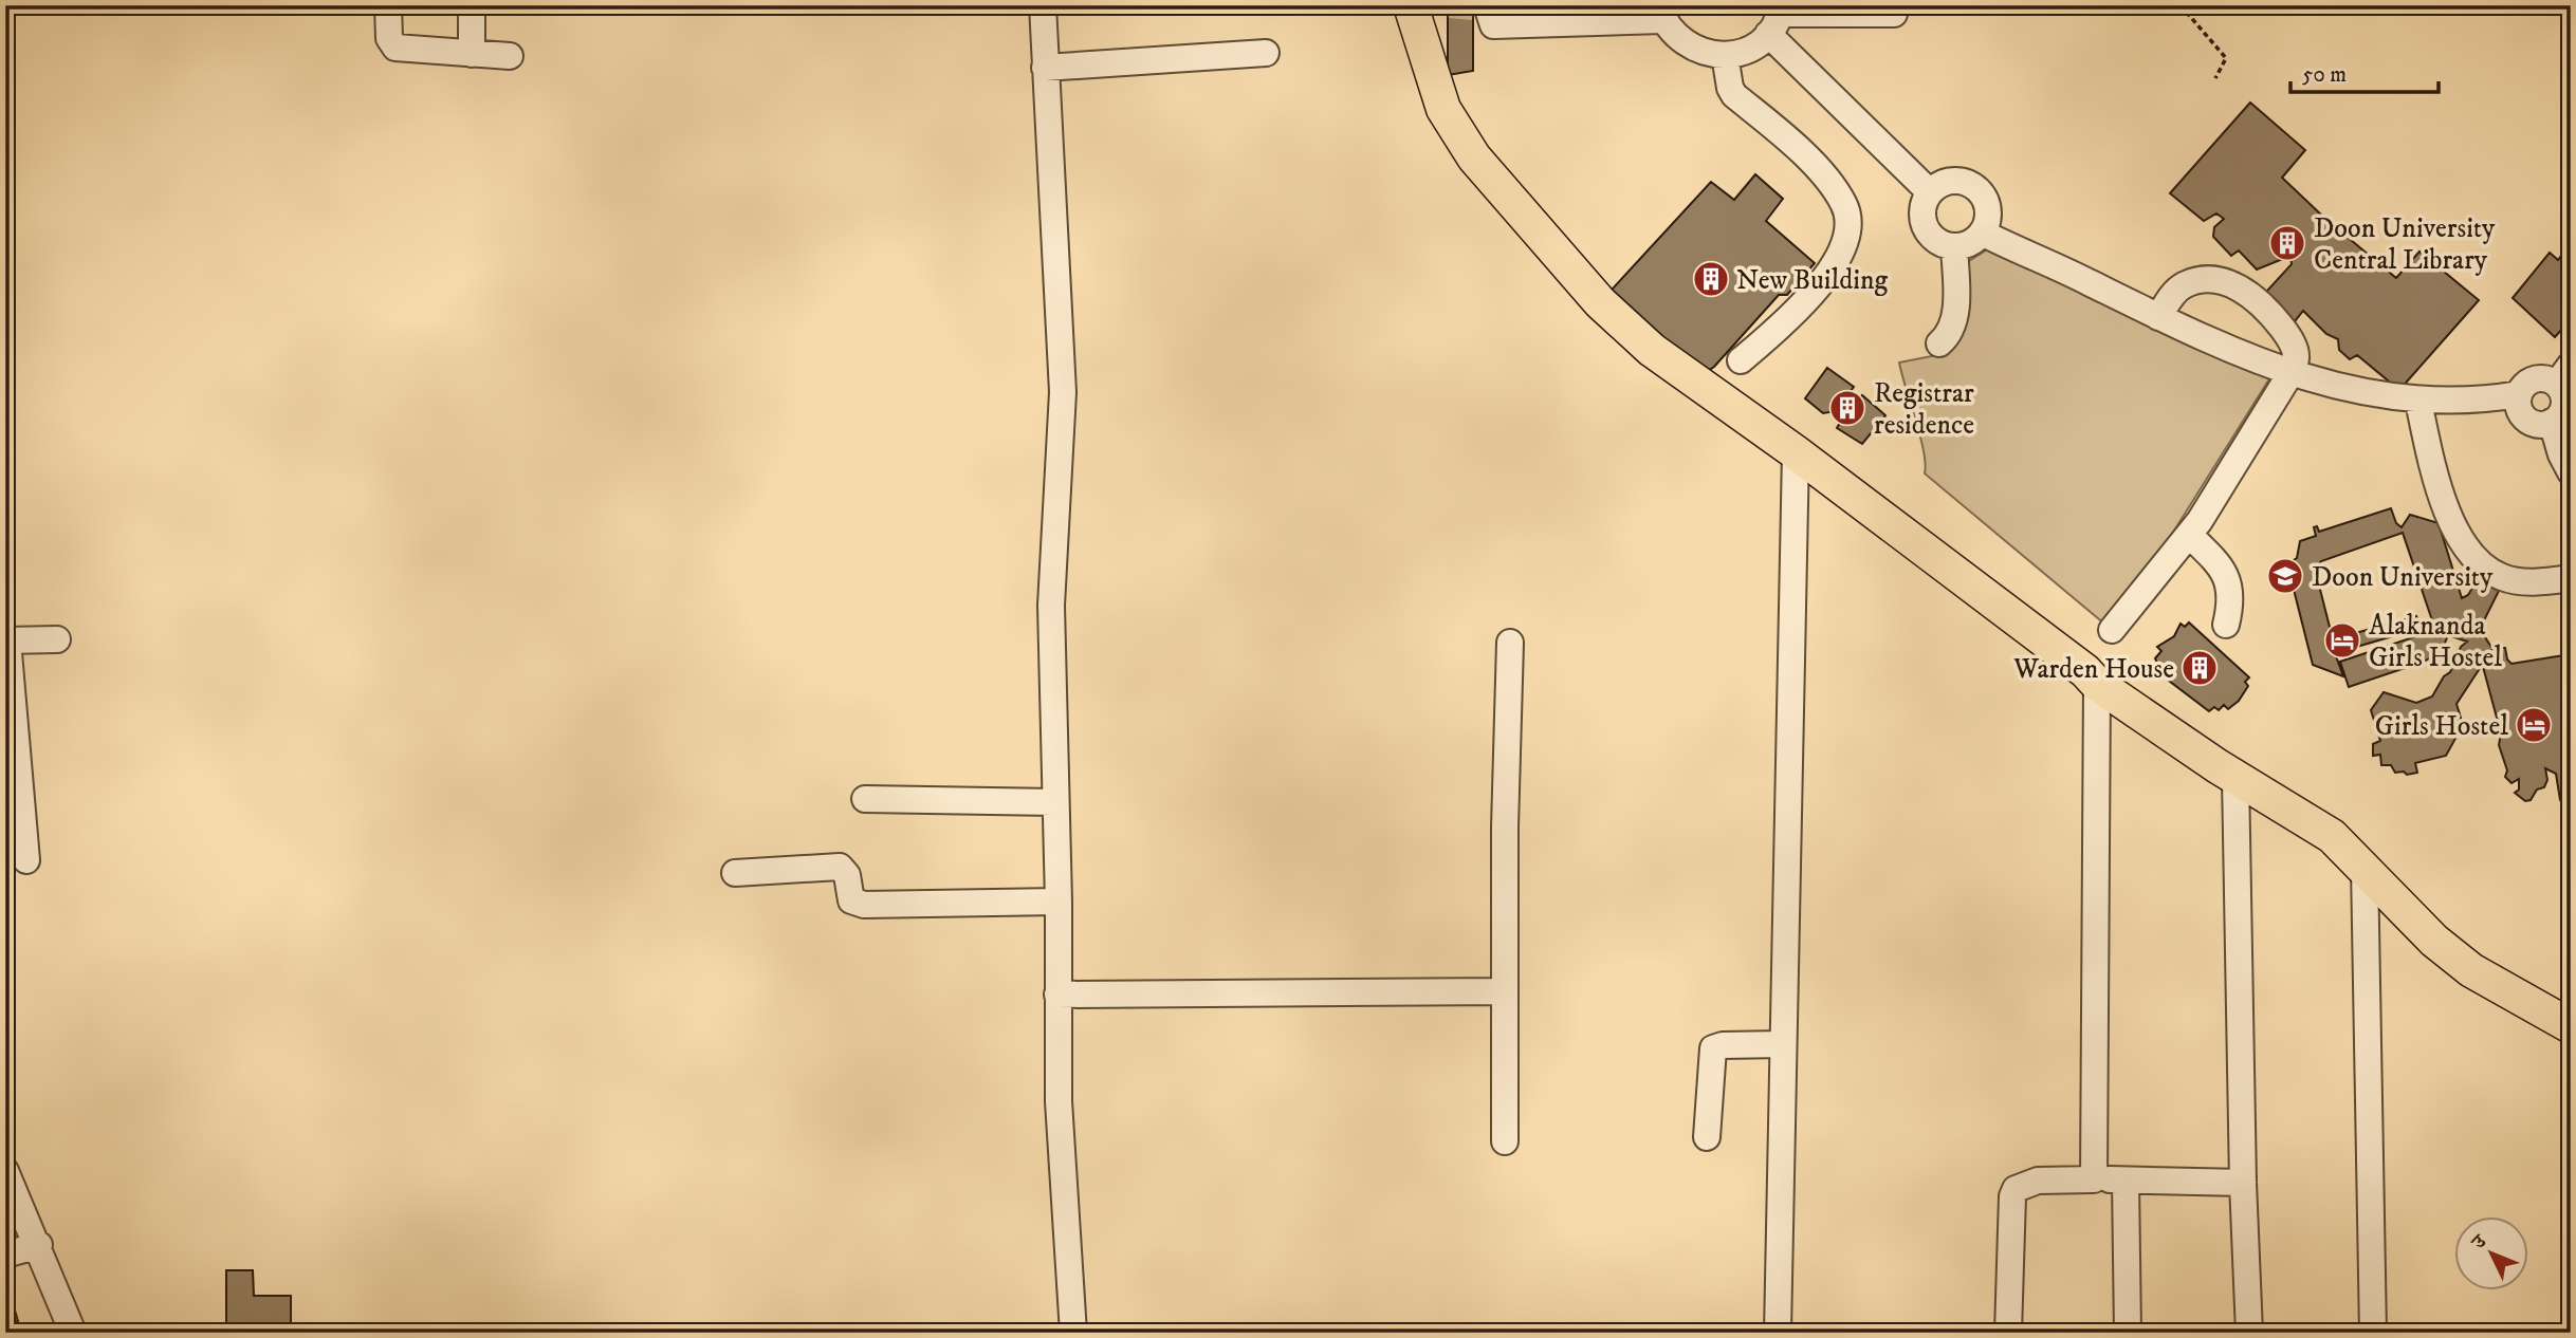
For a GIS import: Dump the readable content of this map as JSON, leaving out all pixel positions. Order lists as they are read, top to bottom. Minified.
{"places":{"building":["Doon University Central Library","New Building","Registrar residence","Warden House"],"school or university":["Doon University"],"hotel":["Alaknanda Girls Hostel","Girls Hostel"]},"scale_bar":"50 m","north":"top left"}
